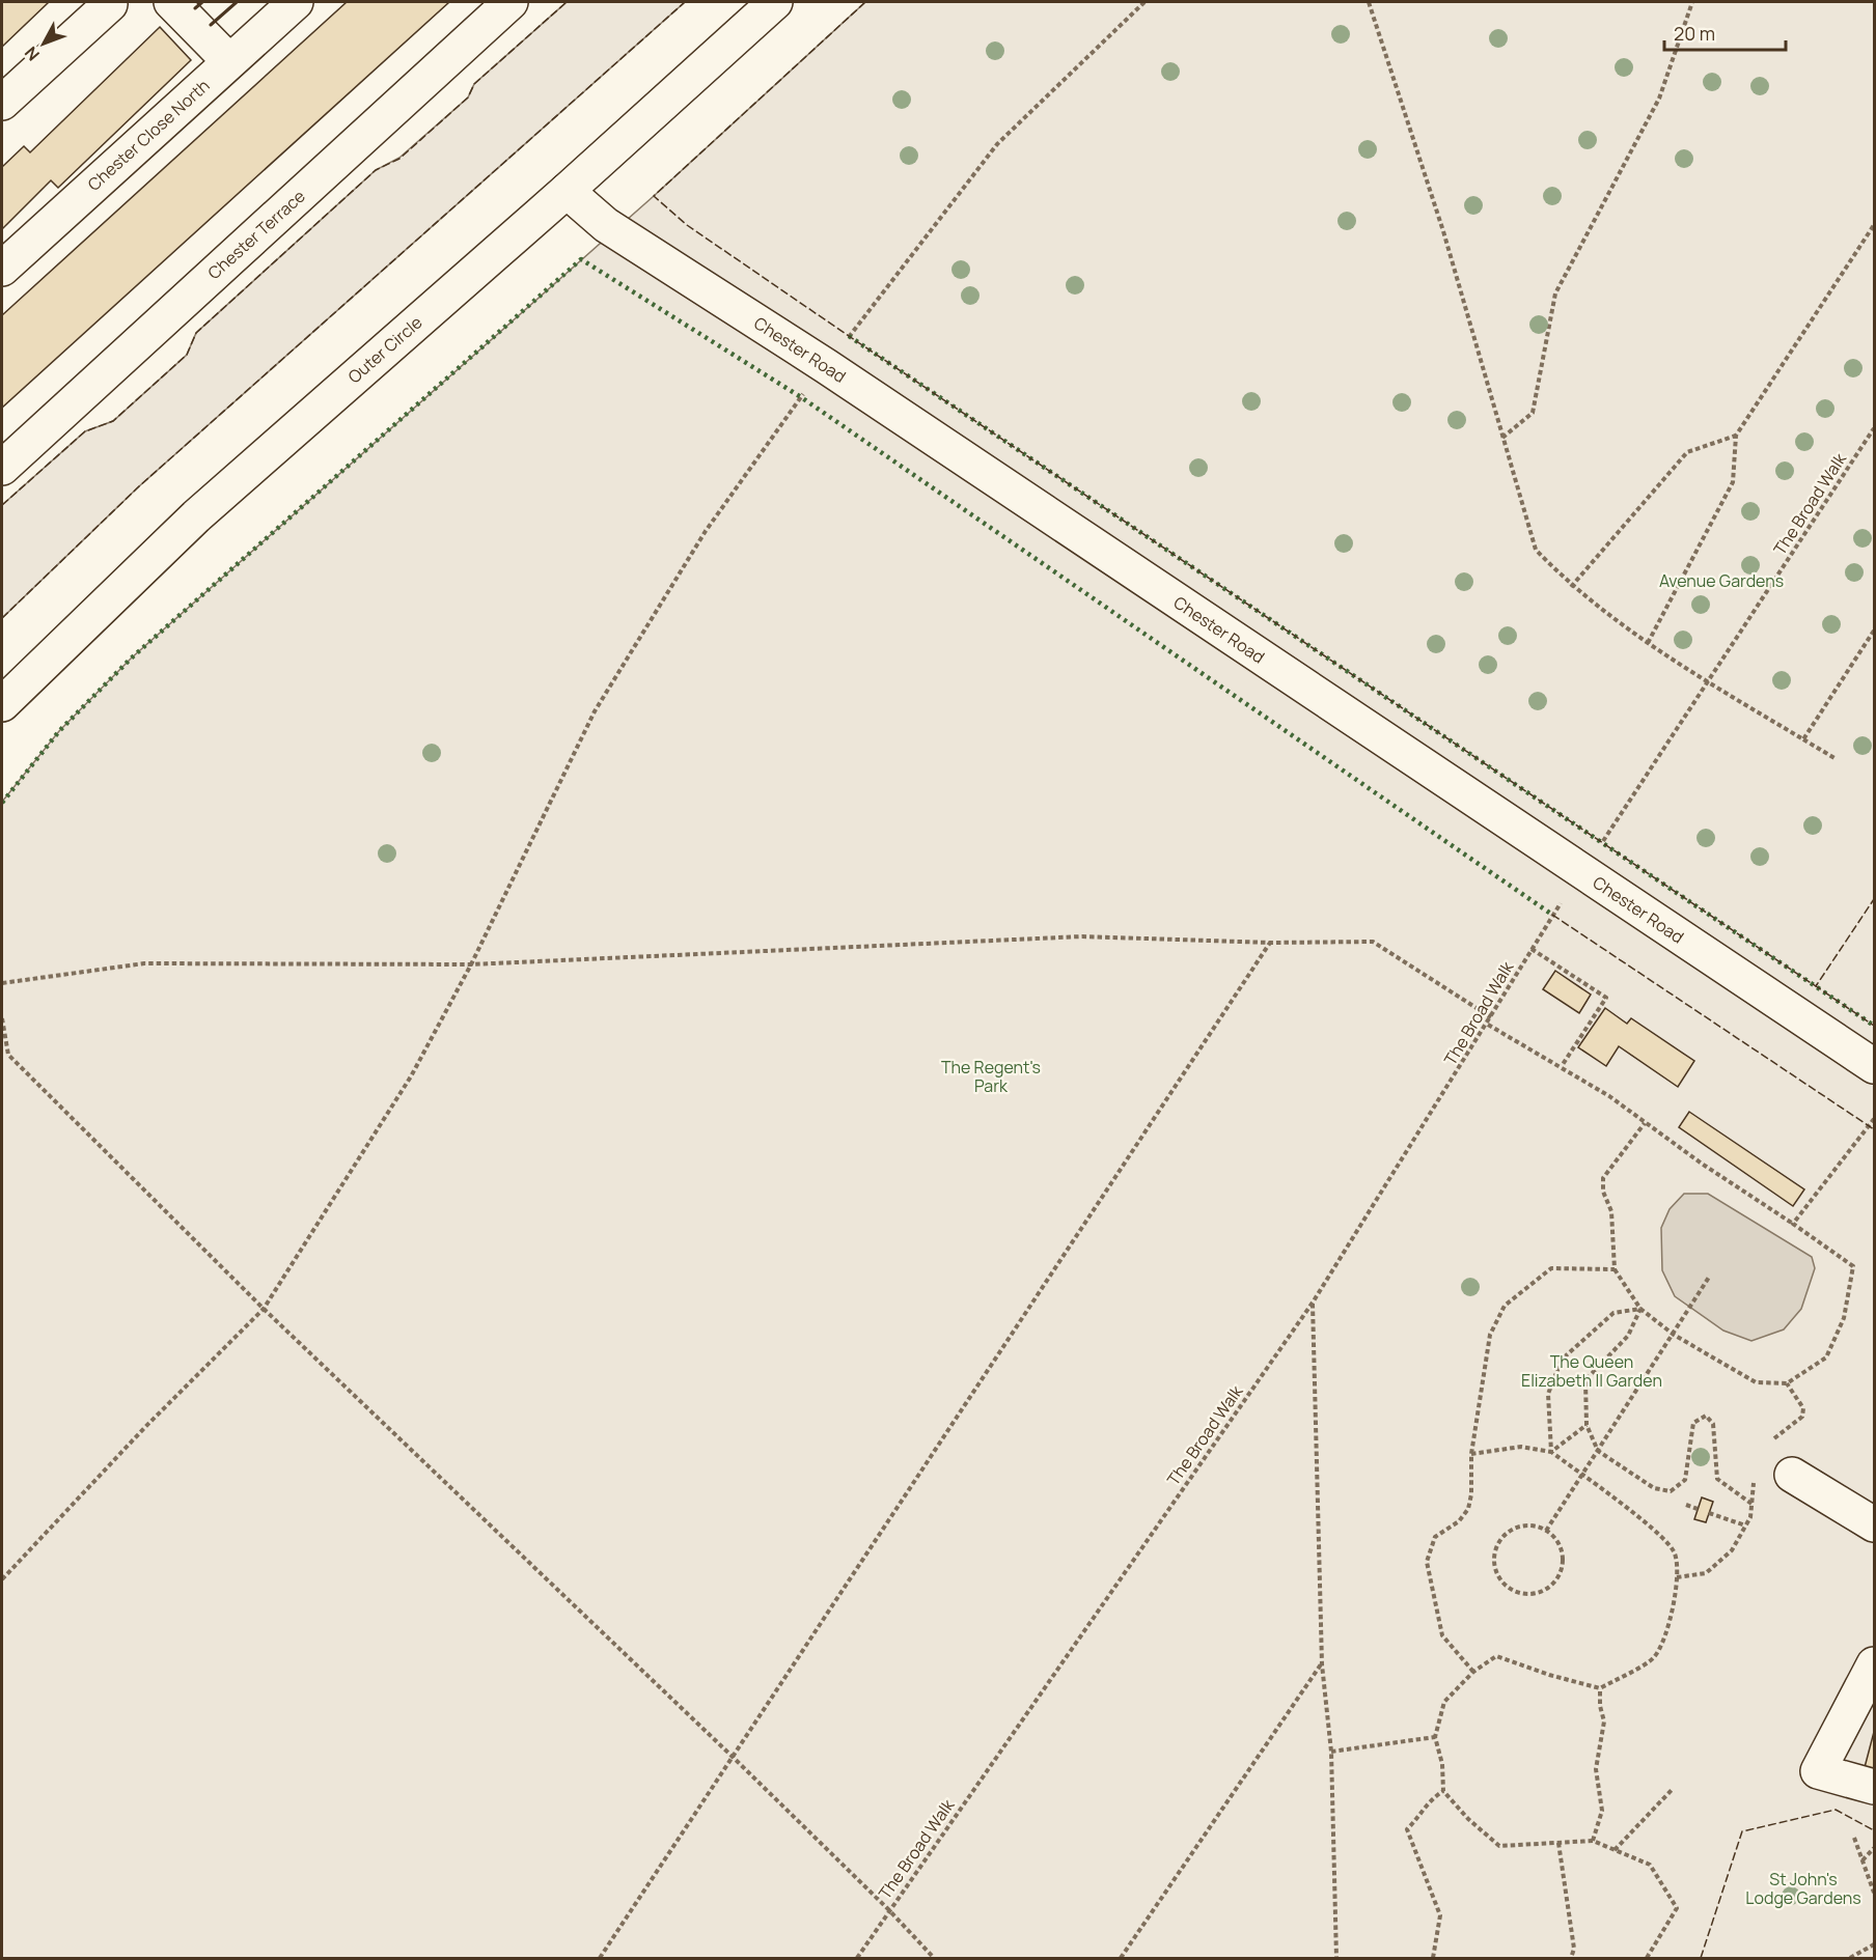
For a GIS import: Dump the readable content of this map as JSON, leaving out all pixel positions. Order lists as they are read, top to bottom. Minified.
{"streets":{"street":["Chester Close North","Chester Terrace","Outer Circle","Chester Road"],"path":["The Broad Walk"]},"crossings":[["Outer Circle","Chester Road"]],"parks":["Avenue Gardens","The Regent's Park","The Queen Elizabeth II Garden","St John's Lodge Gardens"],"scale_bar":"20 m","north":"bottom left"}
